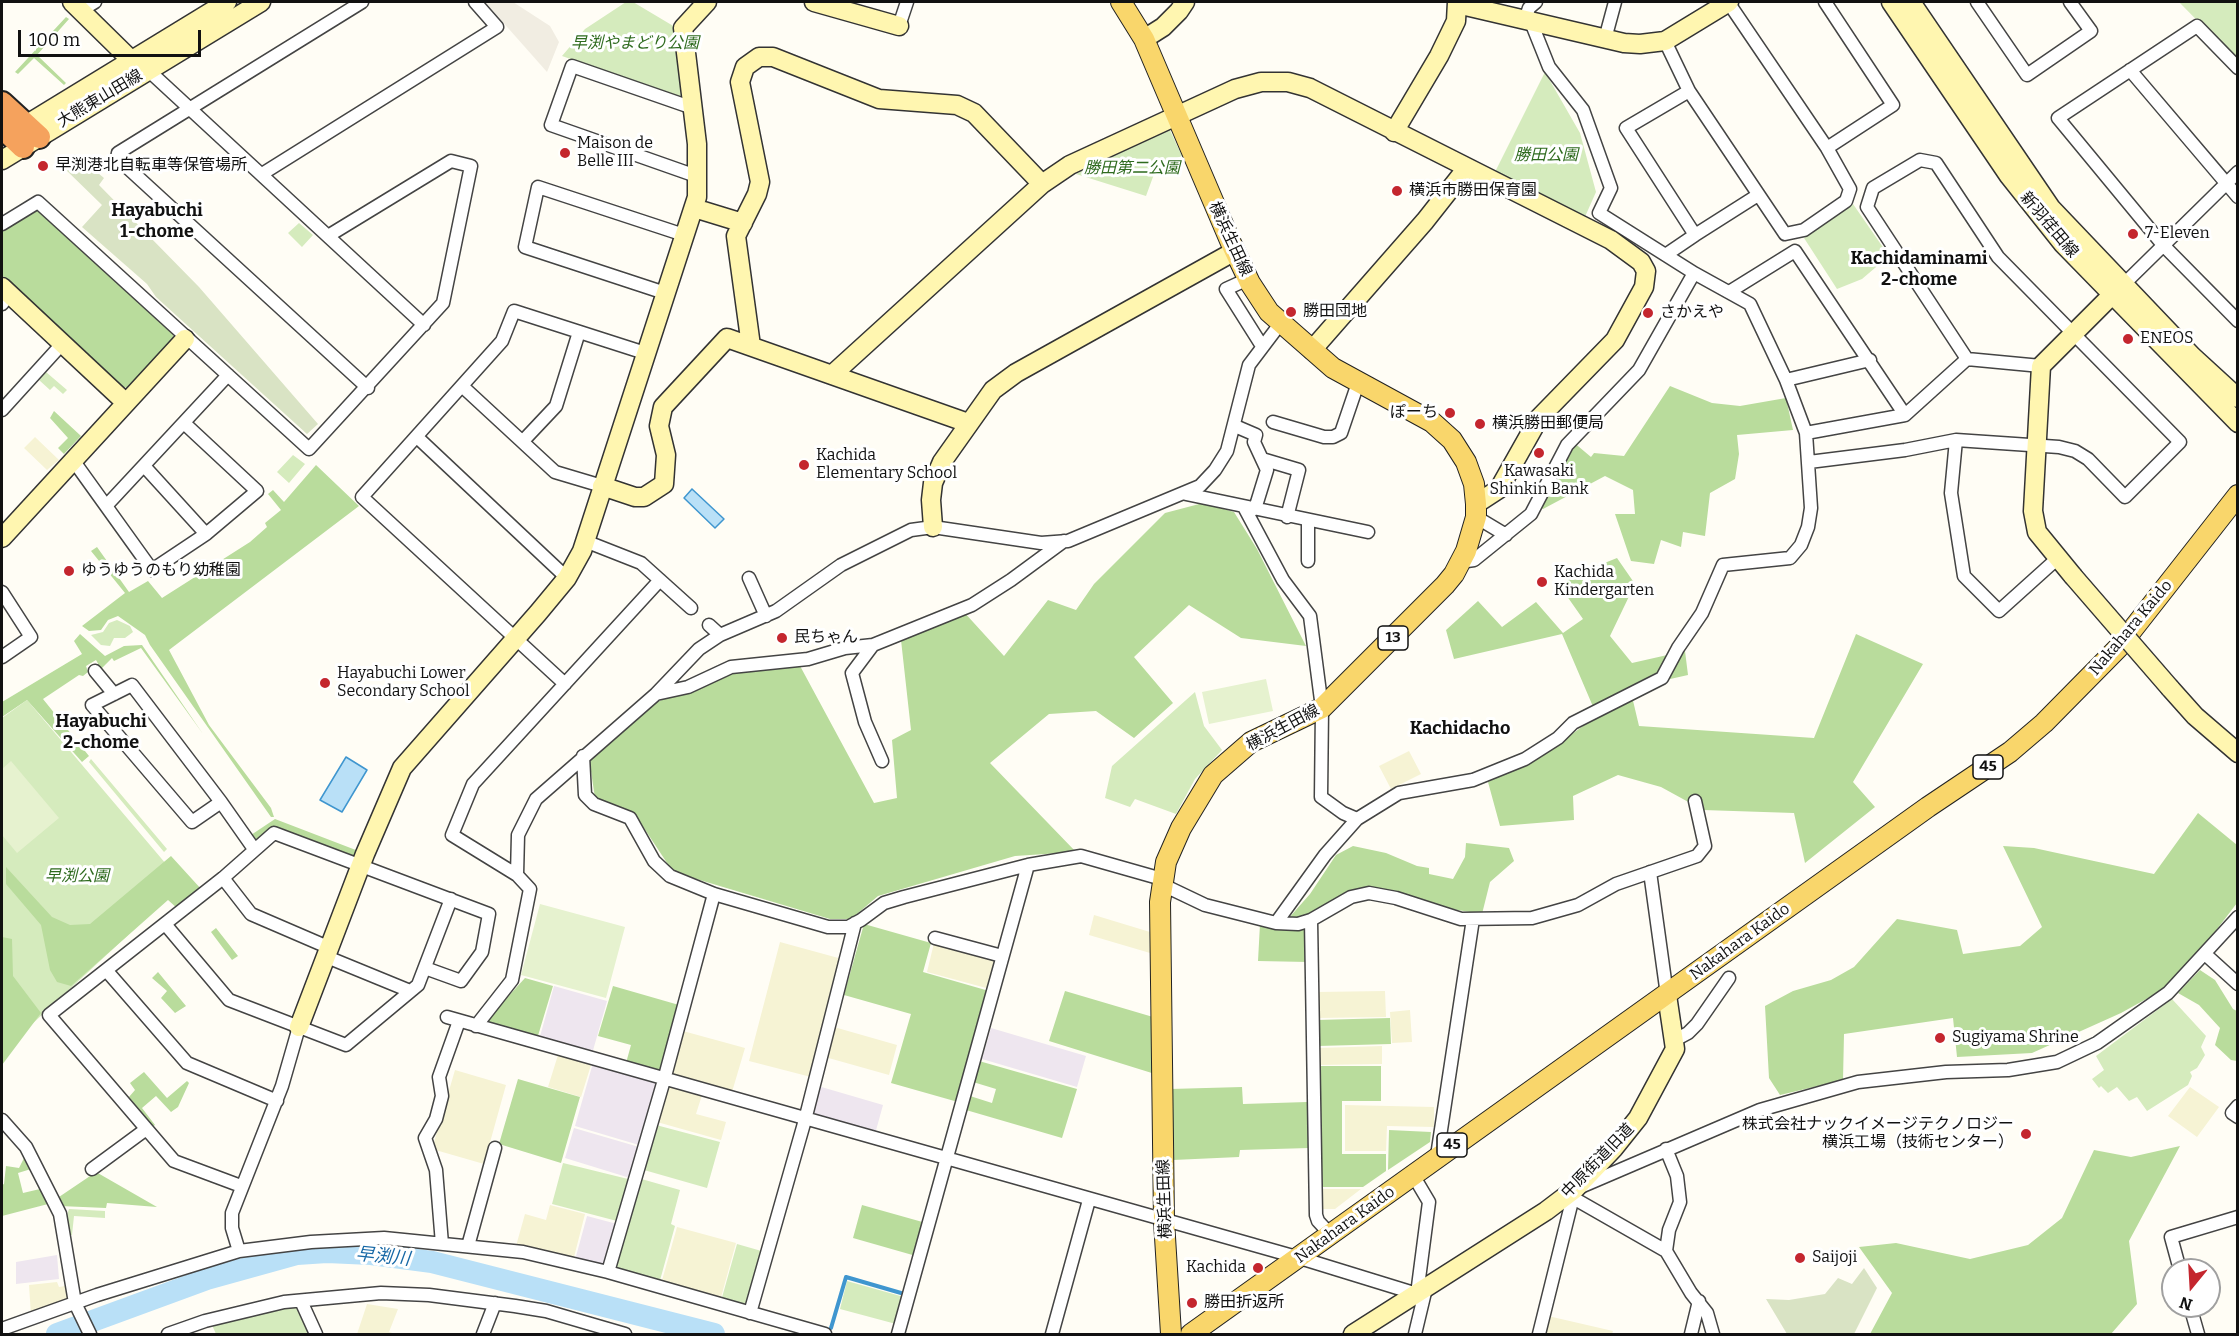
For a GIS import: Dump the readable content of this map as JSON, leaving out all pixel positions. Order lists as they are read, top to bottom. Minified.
{"streets":{"main road":["横浜生田線","Nakahara Kaido","13","45"],"street":["大熊東山田線","新羽荏田線","中原街道旧道"]},"districts":["Hayabuchi 1-chome","Kachidaminami 2-chome","Hayabuchi 2-chome","Kachidacho"],"water":["早渕川"],"parks":["早渕やまどり公園","勝田公園","勝田第二公園","早渕公園"],"places":["Maison de Belle III","早渕港北自転車等保管場所","横浜市勝田保育園","7-Eleven","勝田団地","さかえや","ENEOS","ぽーち","横浜勝田郵便局","Kawasaki Shinkin Bank","Kachida Elementary School","ゆうゆうのもり幼稚園","Kachida Kindergarten","民ちゃん","Hayabuchi Lower Secondary School","Sugiyama Shrine","株式会社ナックイメージテクノロジー 横浜工場（技術センター）","Saijoji","Kachida","勝田折返所"],"scale_bar":"100 m","north":"bottom"}
